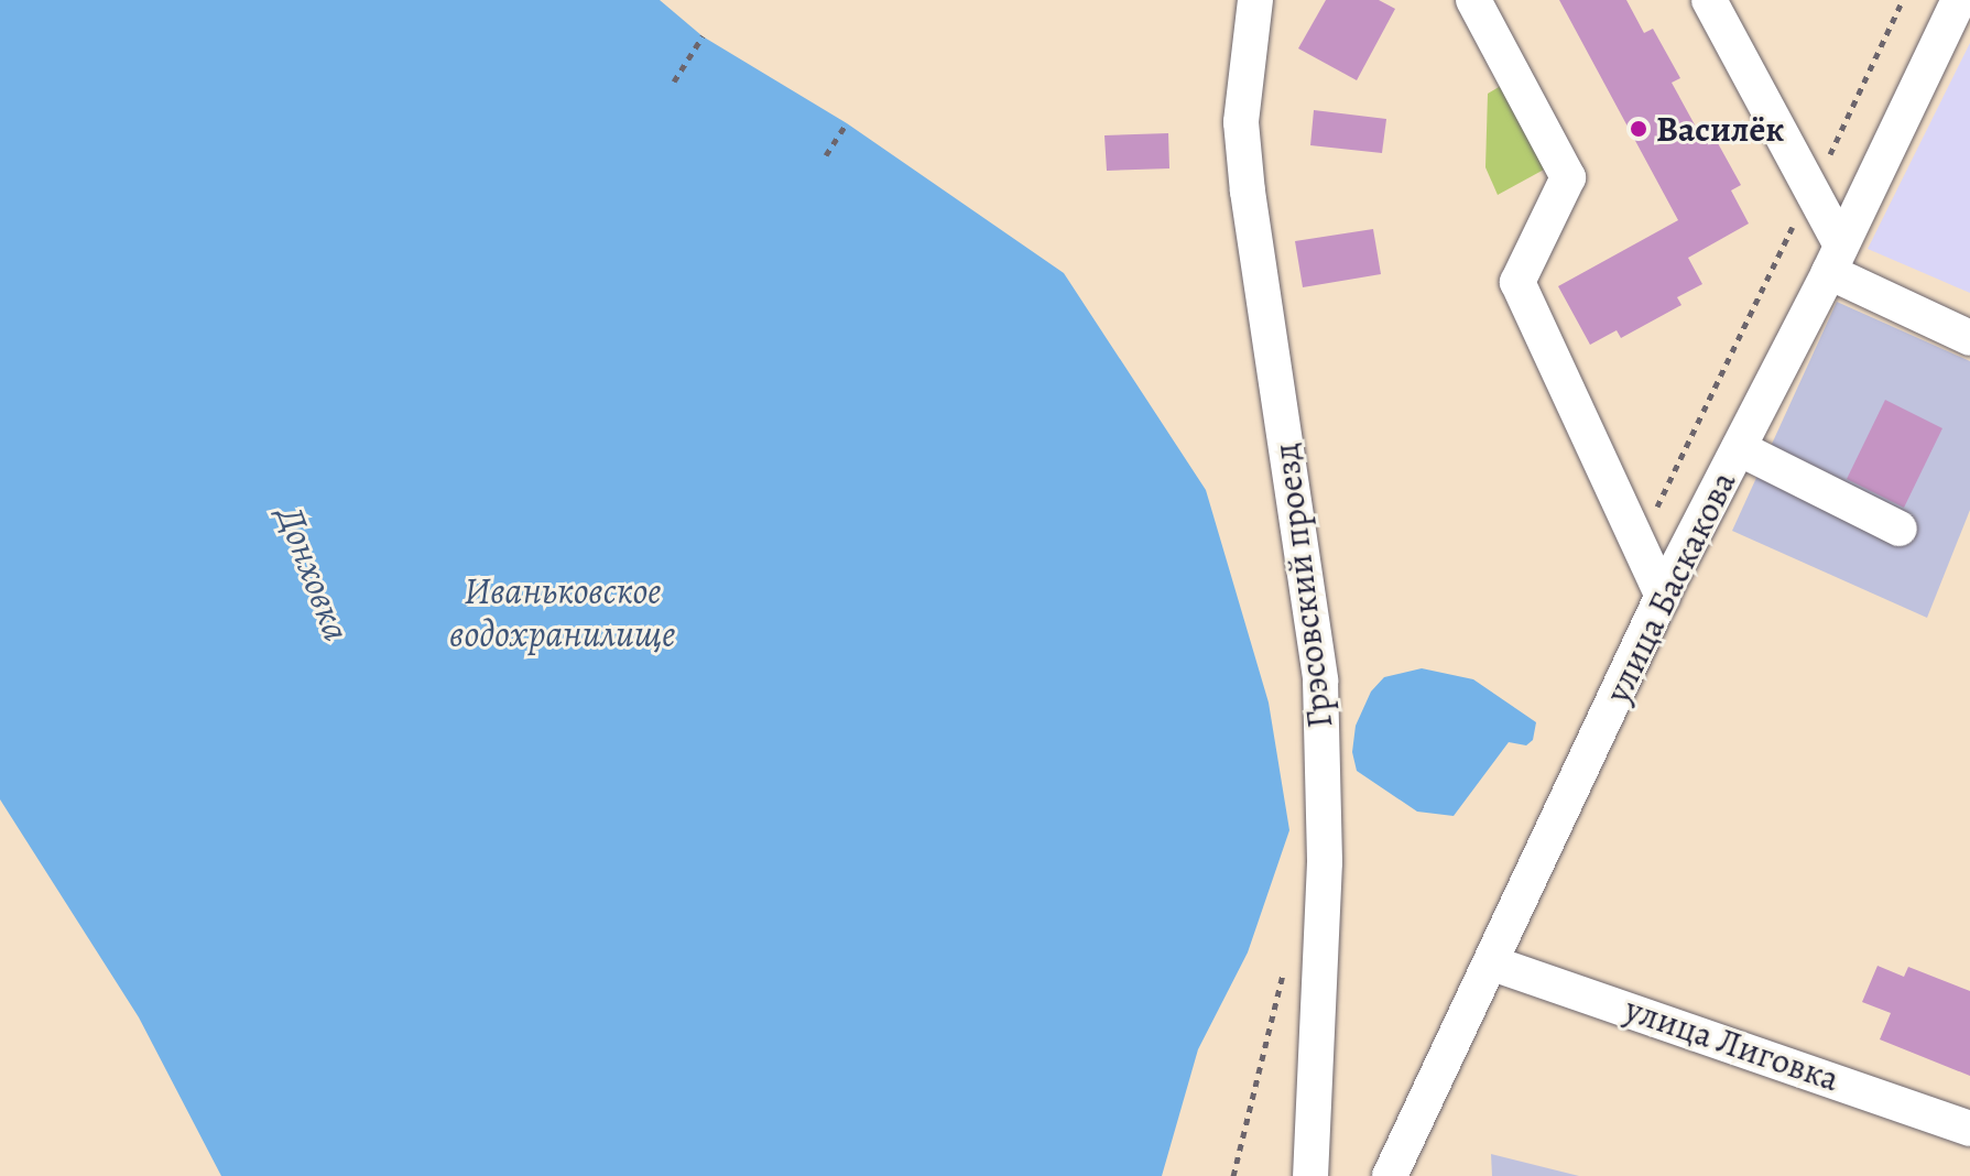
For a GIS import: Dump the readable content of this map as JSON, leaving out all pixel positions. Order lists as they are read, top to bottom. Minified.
{"streets":{"street":["Грэсовский проезд","улица Баскакова","улица Лиговка"]},"crossings":[["улица Баскакова","улица Лиговка"]],"water":["Донховка","Иваньковское водохранилище"],"places":["Василёк"]}
